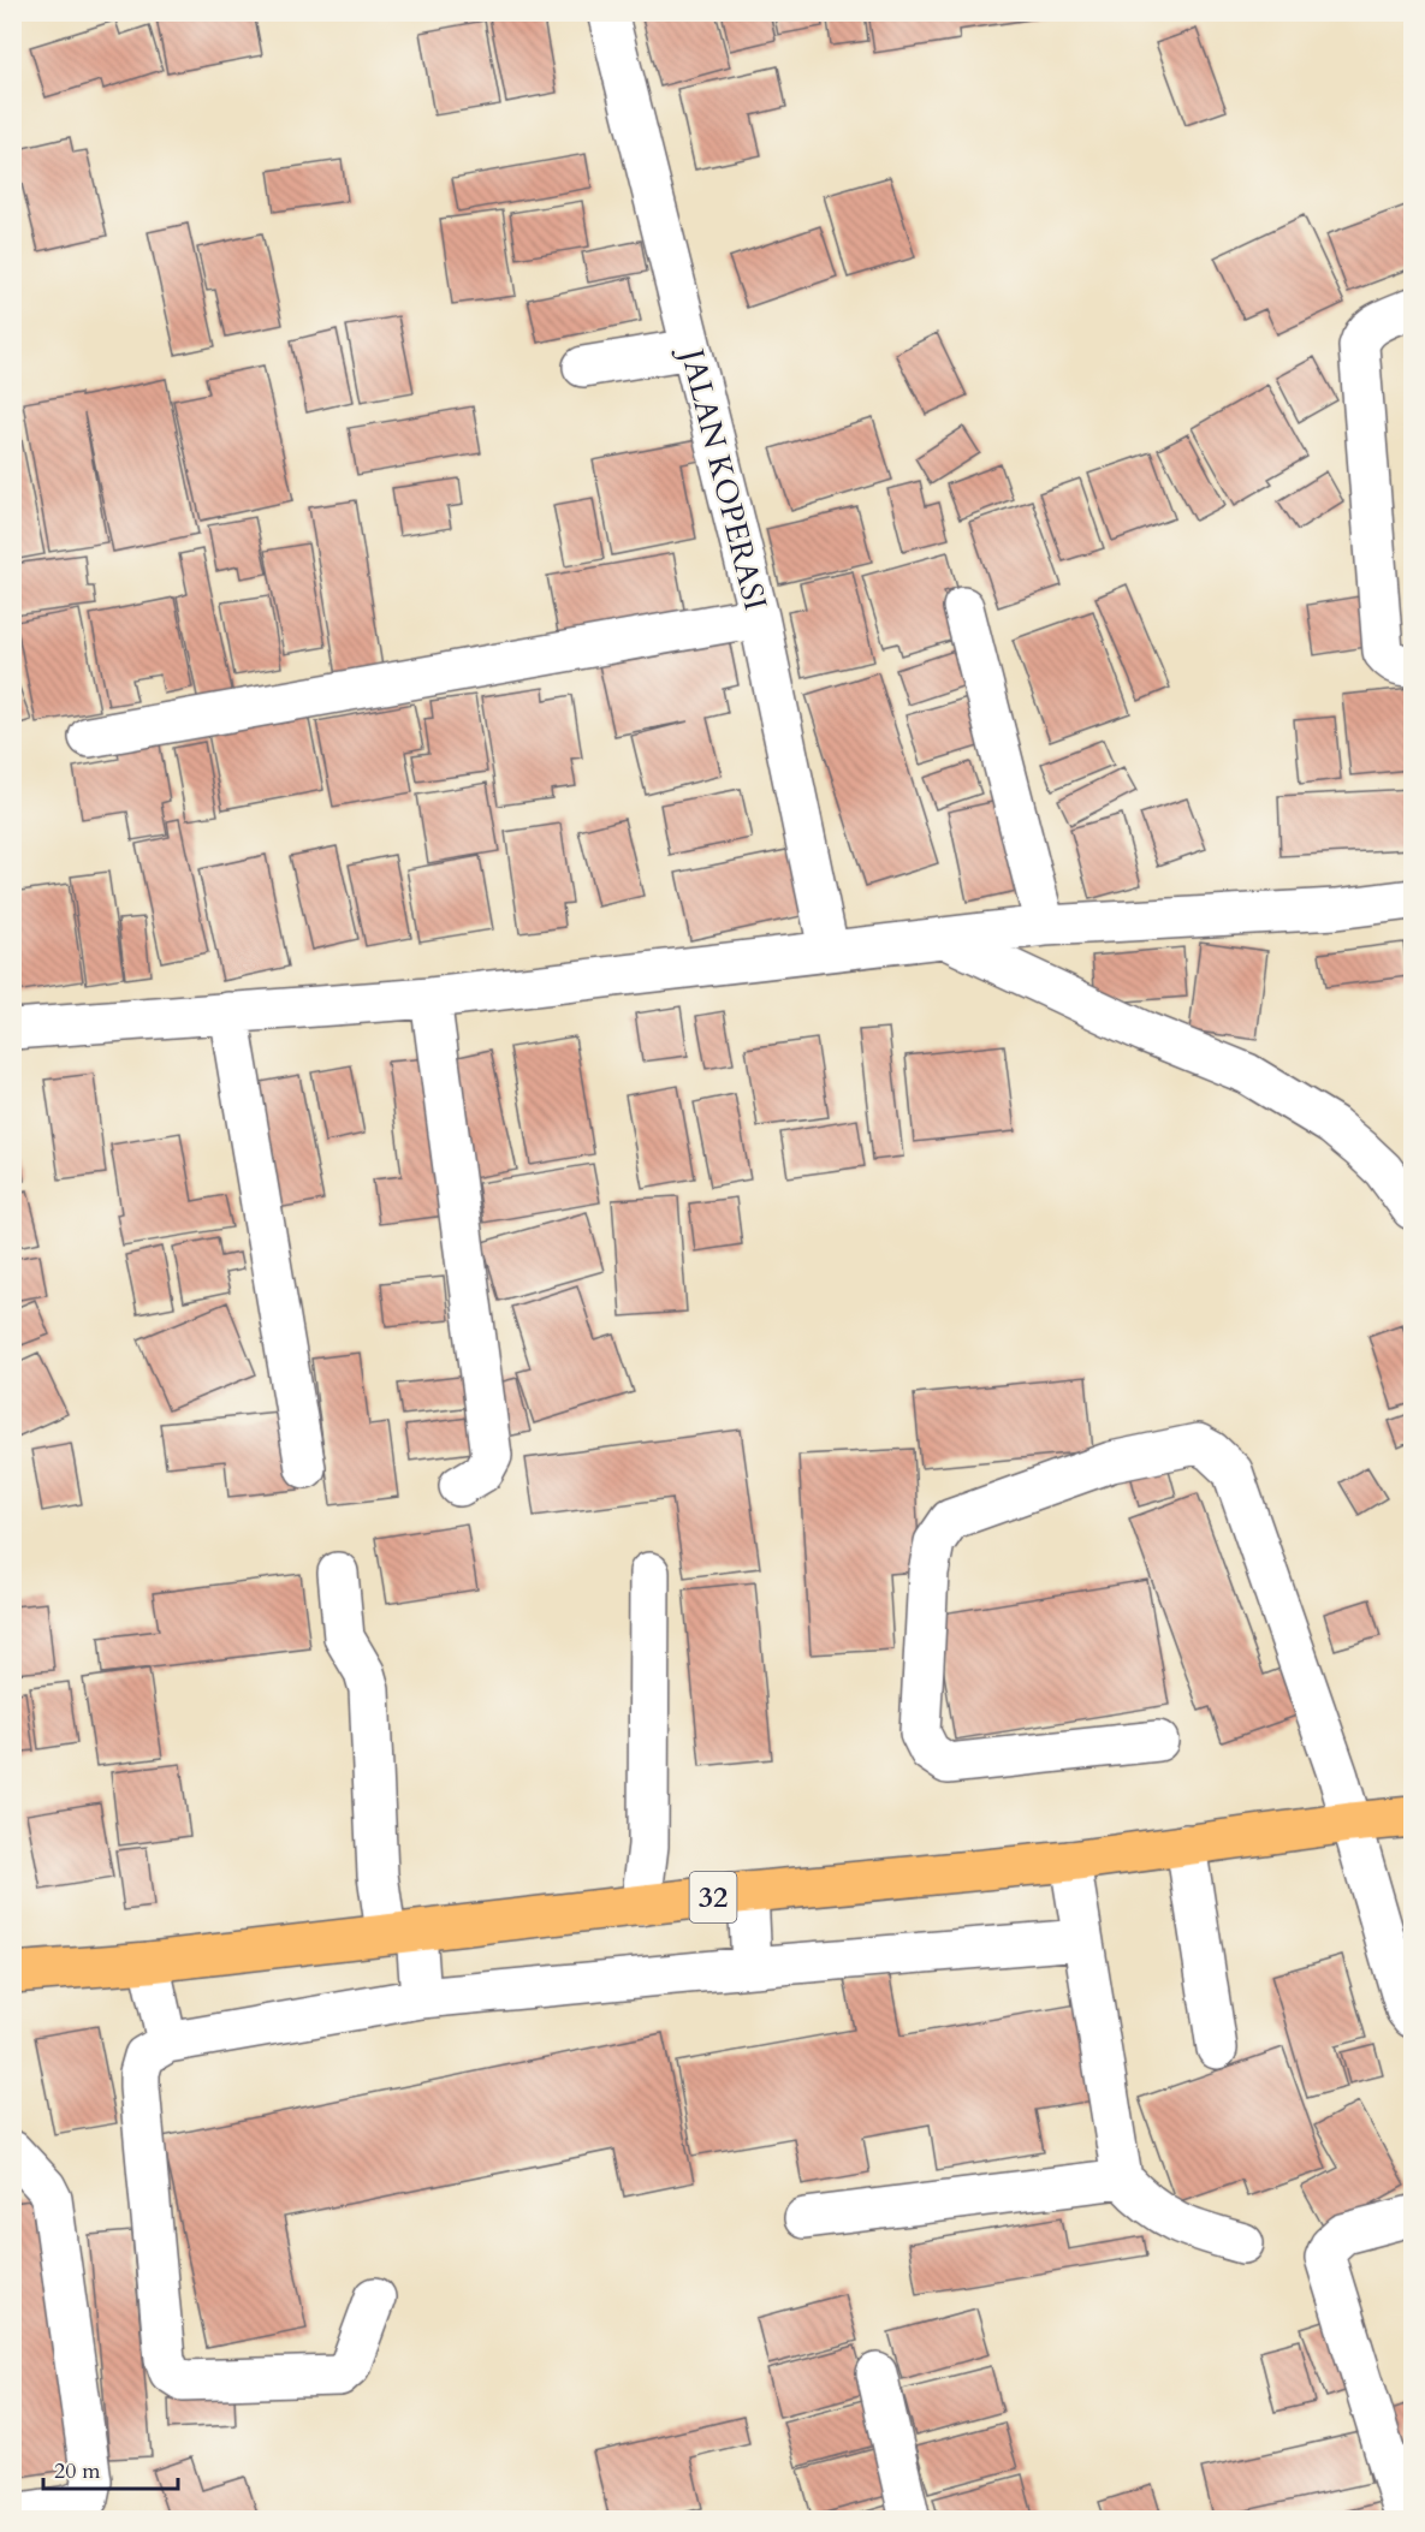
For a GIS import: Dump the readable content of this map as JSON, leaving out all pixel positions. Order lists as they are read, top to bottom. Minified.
{"streets":{"highway":["32"],"street":["JALAN KOPERASI"]},"scale_bar":"20 m"}
